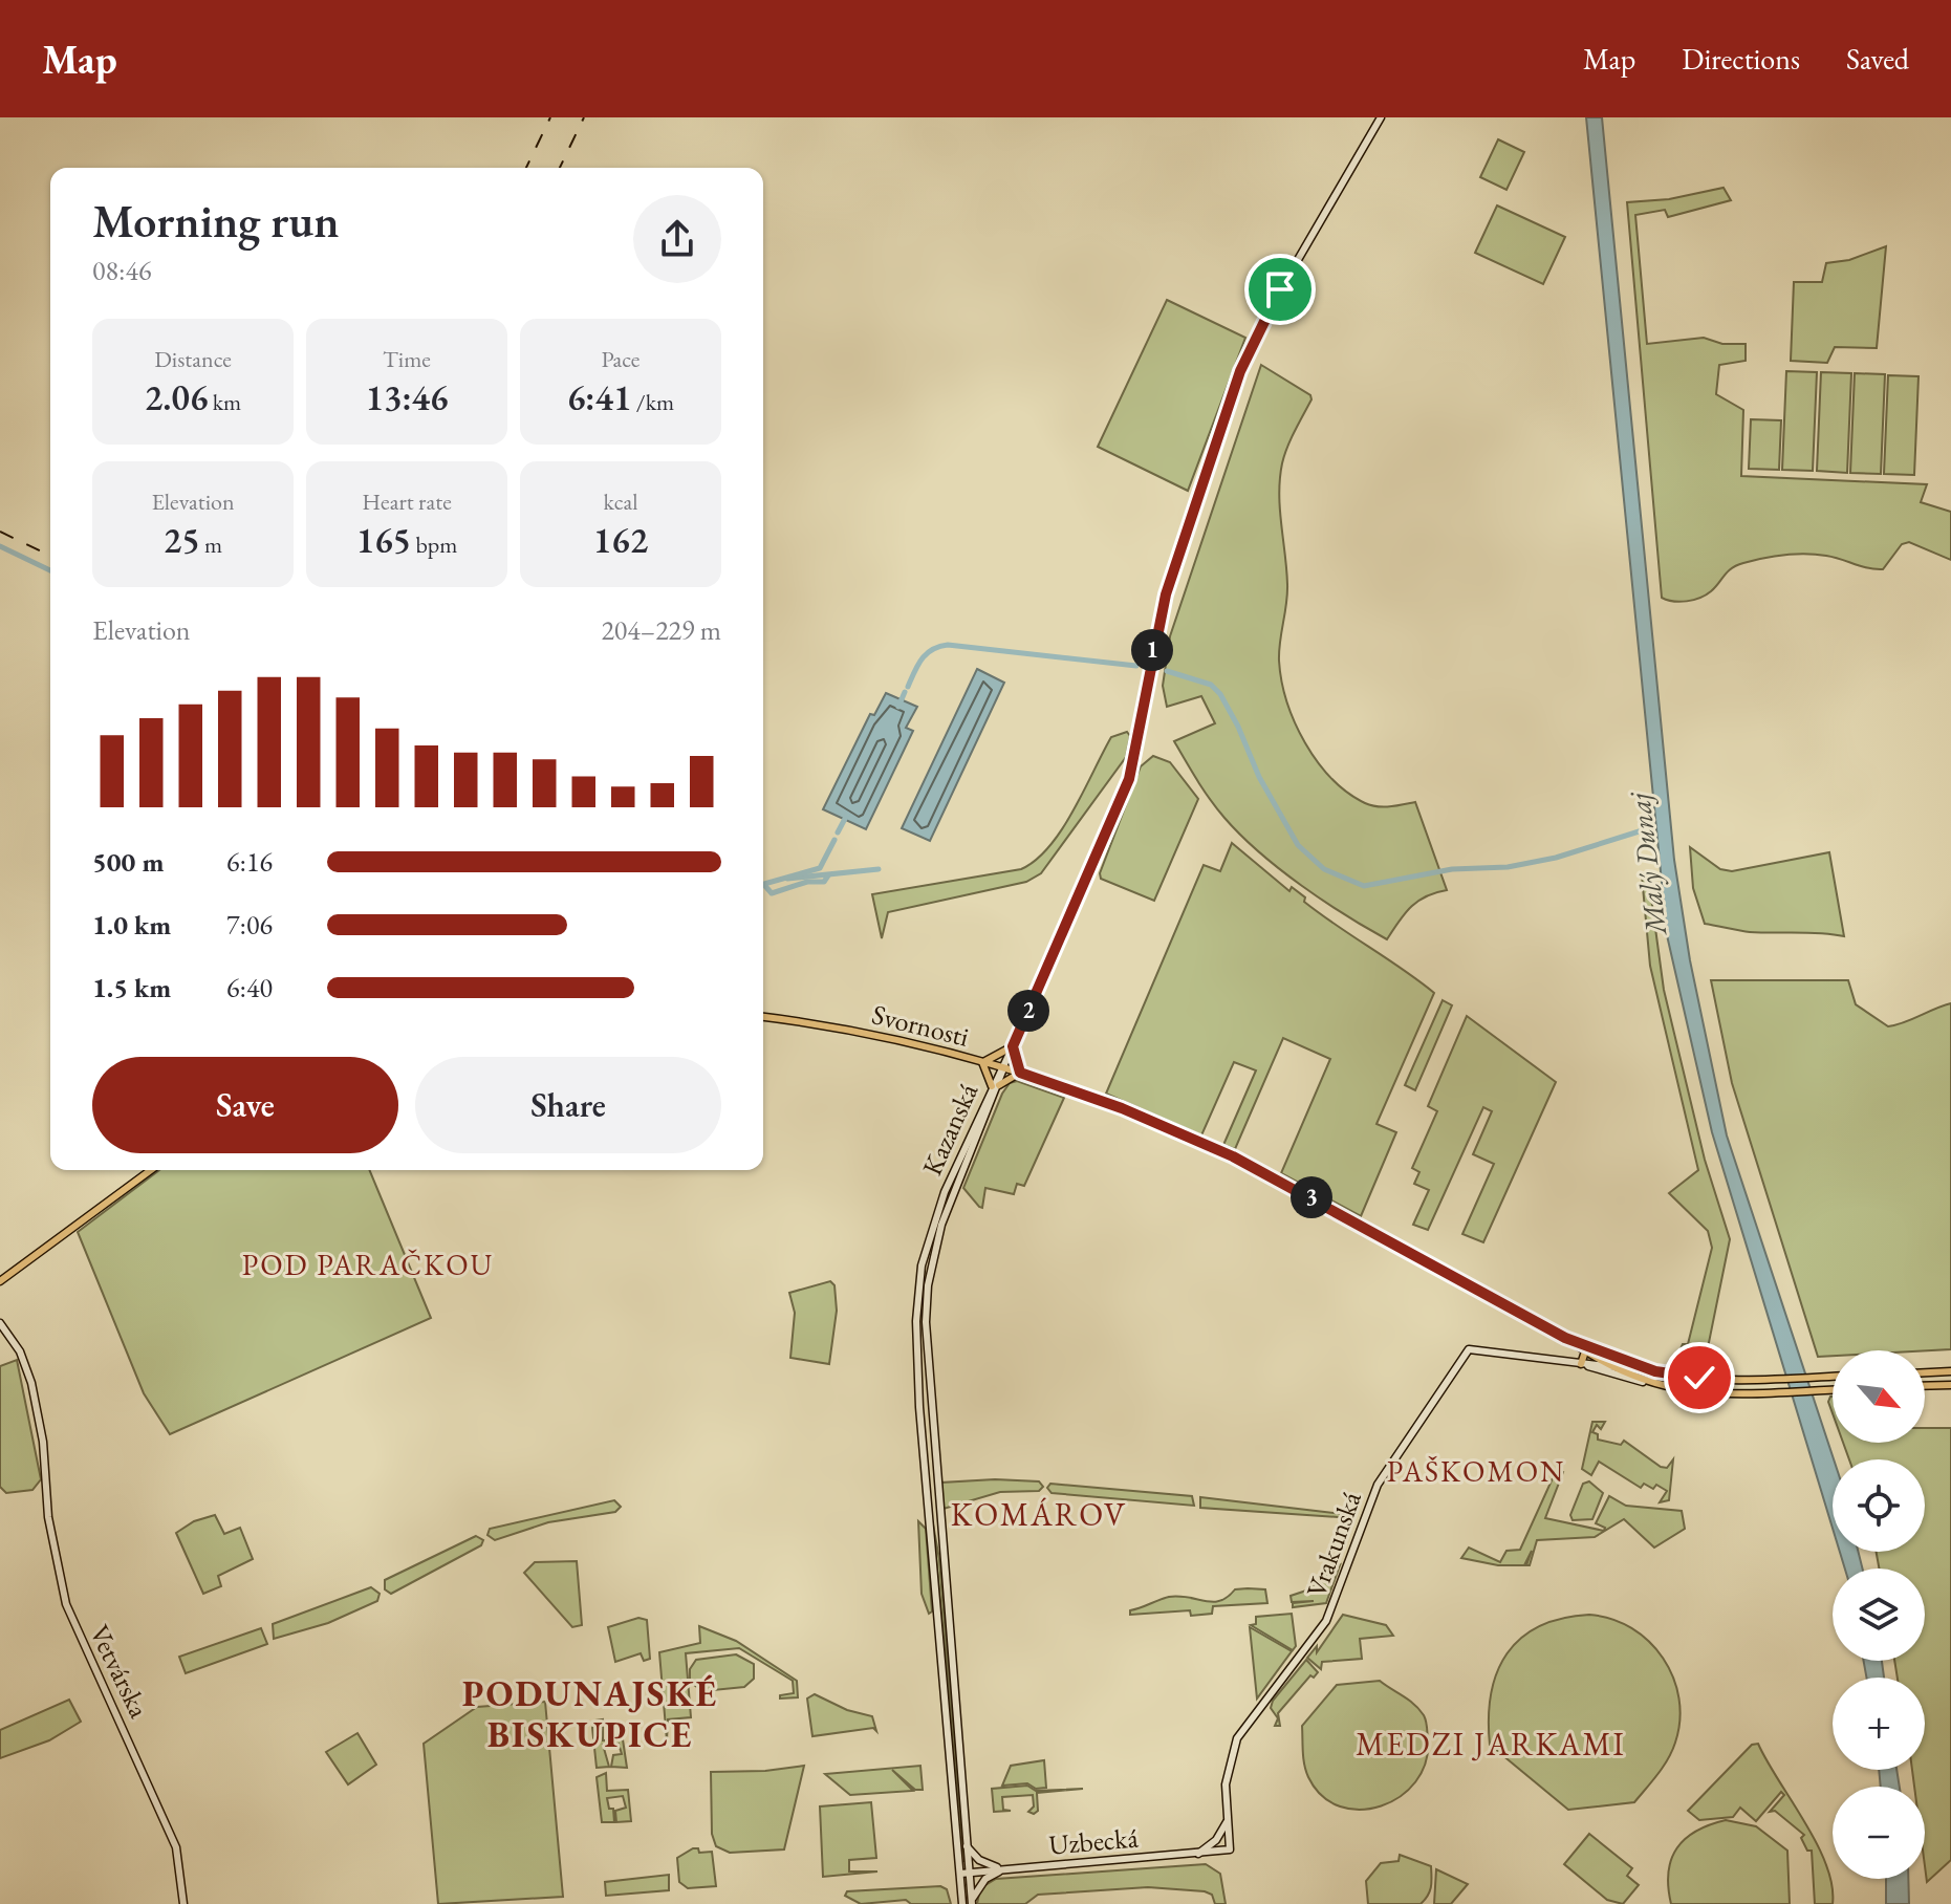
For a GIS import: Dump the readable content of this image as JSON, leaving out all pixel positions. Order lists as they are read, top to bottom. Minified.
{"streets":{"main road":["Svornosti","Kazanská","Vrakunská","Vetvárska","Uzbecká"]},"crossings":[["Svornosti","Kazanská"],["Kazanská","Uzbecká"],["Vrakunská","Uzbecká"]],"districts":["POD PARAČKOU","PAŠKOMON","KOMÁROV","PODUNAJSKÉ BISKUPICE","MEDZI JARKAMI"],"water":["Malý Dunaj"],"north":"bottom right","page":{"header":"Map","nav":["Map","Directions","Saved"],"heading":["Morning run","08:46"],"stats":[["Distance","2.06 km"],["Time","13:46"],["Pace","6:41 /km"],["Elevation","25 m"],["Heart rate","165 bpm"],["kcal","162"]],"chart":["Elevation","204–229 m"],"pins":["1","2","3"],"list":[{"name":"500 m","note":"6:16"},{"name":"1.0 km","note":"7:06"},{"name":"1.5 km","note":"6:40"}],"buttons":["Save","Share"],"map_buttons":["+","−"]}}
